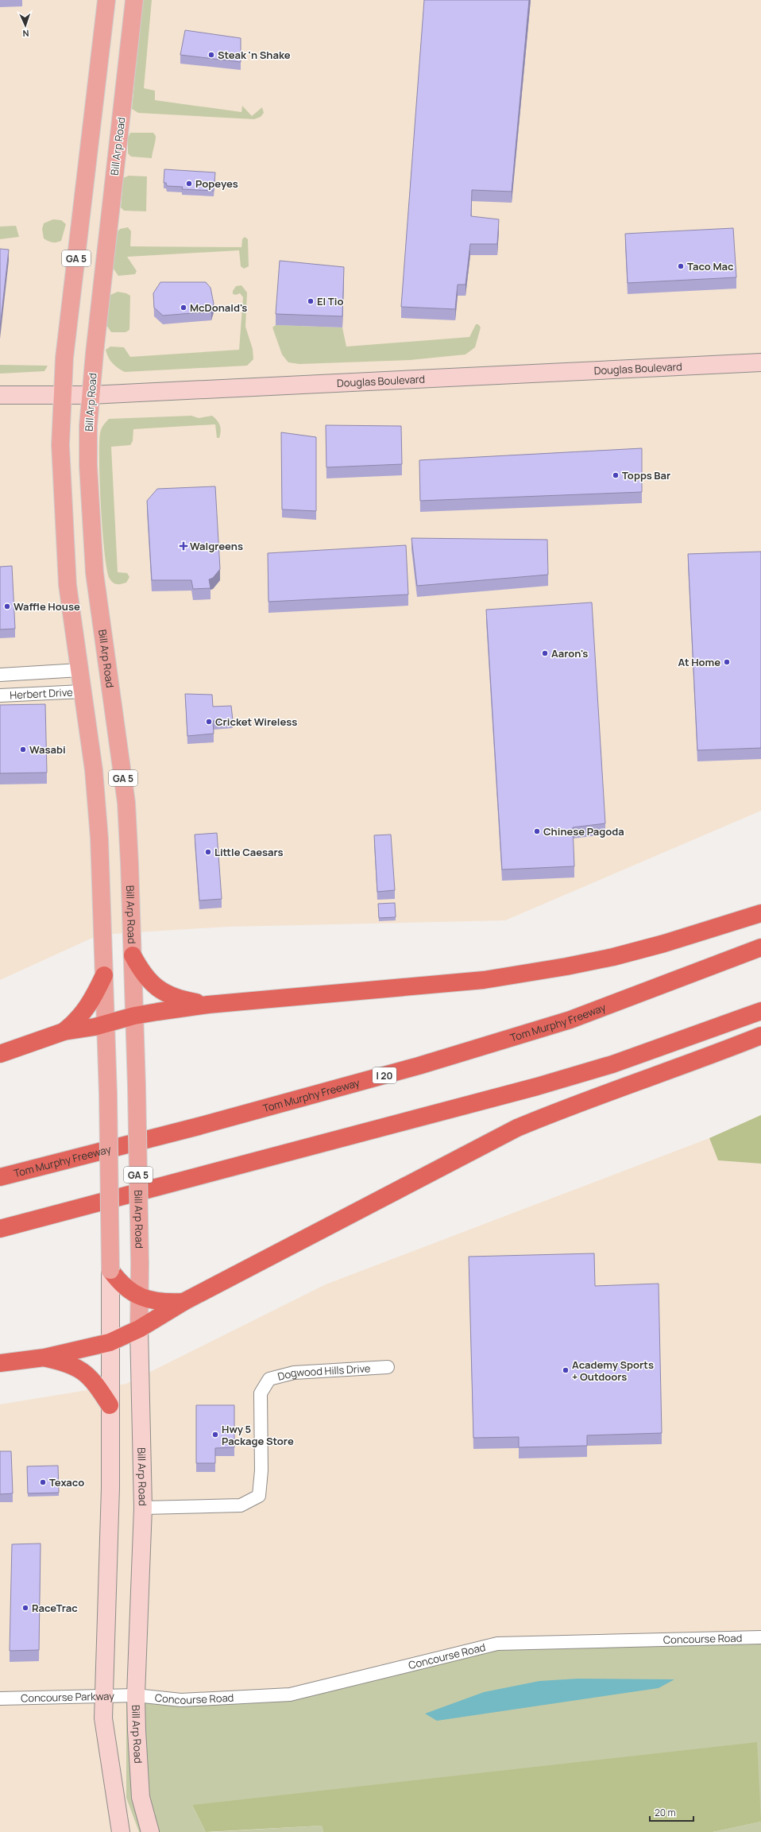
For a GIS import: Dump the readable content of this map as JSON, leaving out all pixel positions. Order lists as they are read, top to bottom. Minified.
{"streets":{"highway":["Tom Murphy Freeway","I 20"],"main road":["Bill Arp Road","GA 5","Douglas Boulevard"],"street":["Herbert Drive","Dogwood Hills Drive","Concourse Road","Concourse Parkway"]},"crossings":[["Bill Arp Road","Douglas Boulevard"],["Bill Arp Road","Dogwood Hills Drive"],["Bill Arp Road","Concourse Road"],["Bill Arp Road","Concourse Parkway"],["GA 5","Douglas Boulevard"],["GA 5","Herbert Drive"],["GA 5","Concourse Parkway"],["Concourse Road","Concourse Parkway"]],"places":{"other":["Steak 'n Shake","Popeyes","Taco Mac","El Tio","McDonald's","Topps Bar","Waffle House","Aaron's","At Home","Cricket Wireless","Wasabi","Chinese Pagoda","Little Caesars","Academy Sports + Outdoors","Hwy 5 Package Store","Texaco","RaceTrac"],"health":["Walgreens"]},"scale_bar":"20 m","north":"bottom"}
